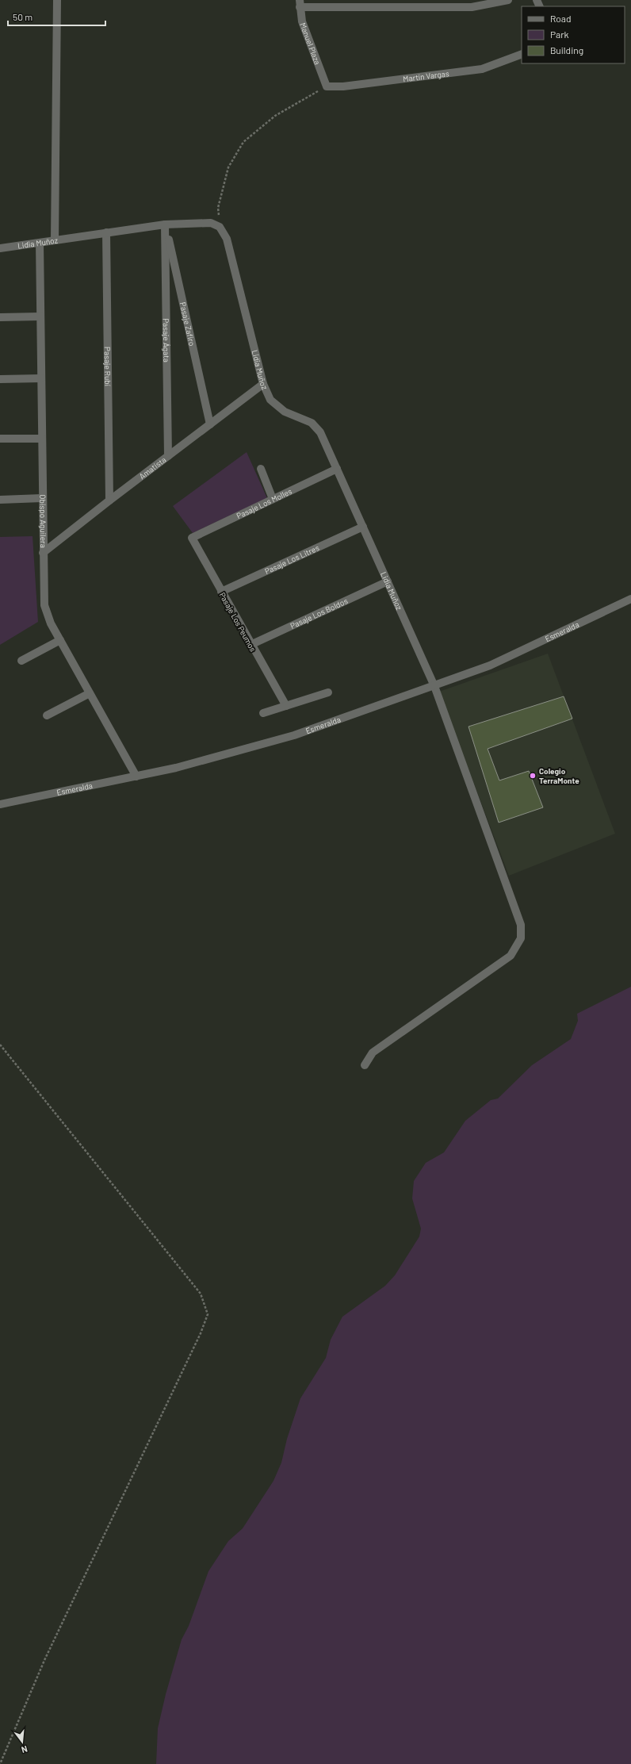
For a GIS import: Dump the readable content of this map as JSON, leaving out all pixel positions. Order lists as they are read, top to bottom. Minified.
{"streets":{"street":["Manuel Plaza","Martín Vargas","Lidia Muñoz","Pasaje Zafiro","Pasaje Ágata","Pasaje Rubí","Amatista","Pasaje Los Molles","Obispo Aguilera","Pasaje Los Litres","Pasaje Los Boldos","Pasaje Los Peumos","Esmeralda"]},"crossings":[["Manuel Plaza","Martín Vargas"],["Lidia Muñoz","Pasaje Zafiro"],["Lidia Muñoz","Pasaje Ágata"],["Lidia Muñoz","Pasaje Rubí"],["Lidia Muñoz","Amatista"],["Lidia Muñoz","Pasaje Los Molles"],["Lidia Muñoz","Obispo Aguilera"],["Lidia Muñoz","Pasaje Los Litres"],["Lidia Muñoz","Pasaje Los Boldos"],["Lidia Muñoz","Esmeralda"],["Pasaje Zafiro","Pasaje Ágata"],["Pasaje Zafiro","Amatista"],["Pasaje Ágata","Amatista"],["Pasaje Rubí","Amatista"],["Amatista","Obispo Aguilera"],["Pasaje Los Molles","Pasaje Los Peumos"],["Obispo Aguilera","Esmeralda"],["Pasaje Los Litres","Pasaje Los Peumos"],["Pasaje Los Boldos","Pasaje Los Peumos"]],"places":["Colegio TerraMonte"],"legend":["Road","Park","Building"],"scale_bar":"50 m","north":"bottom"}
